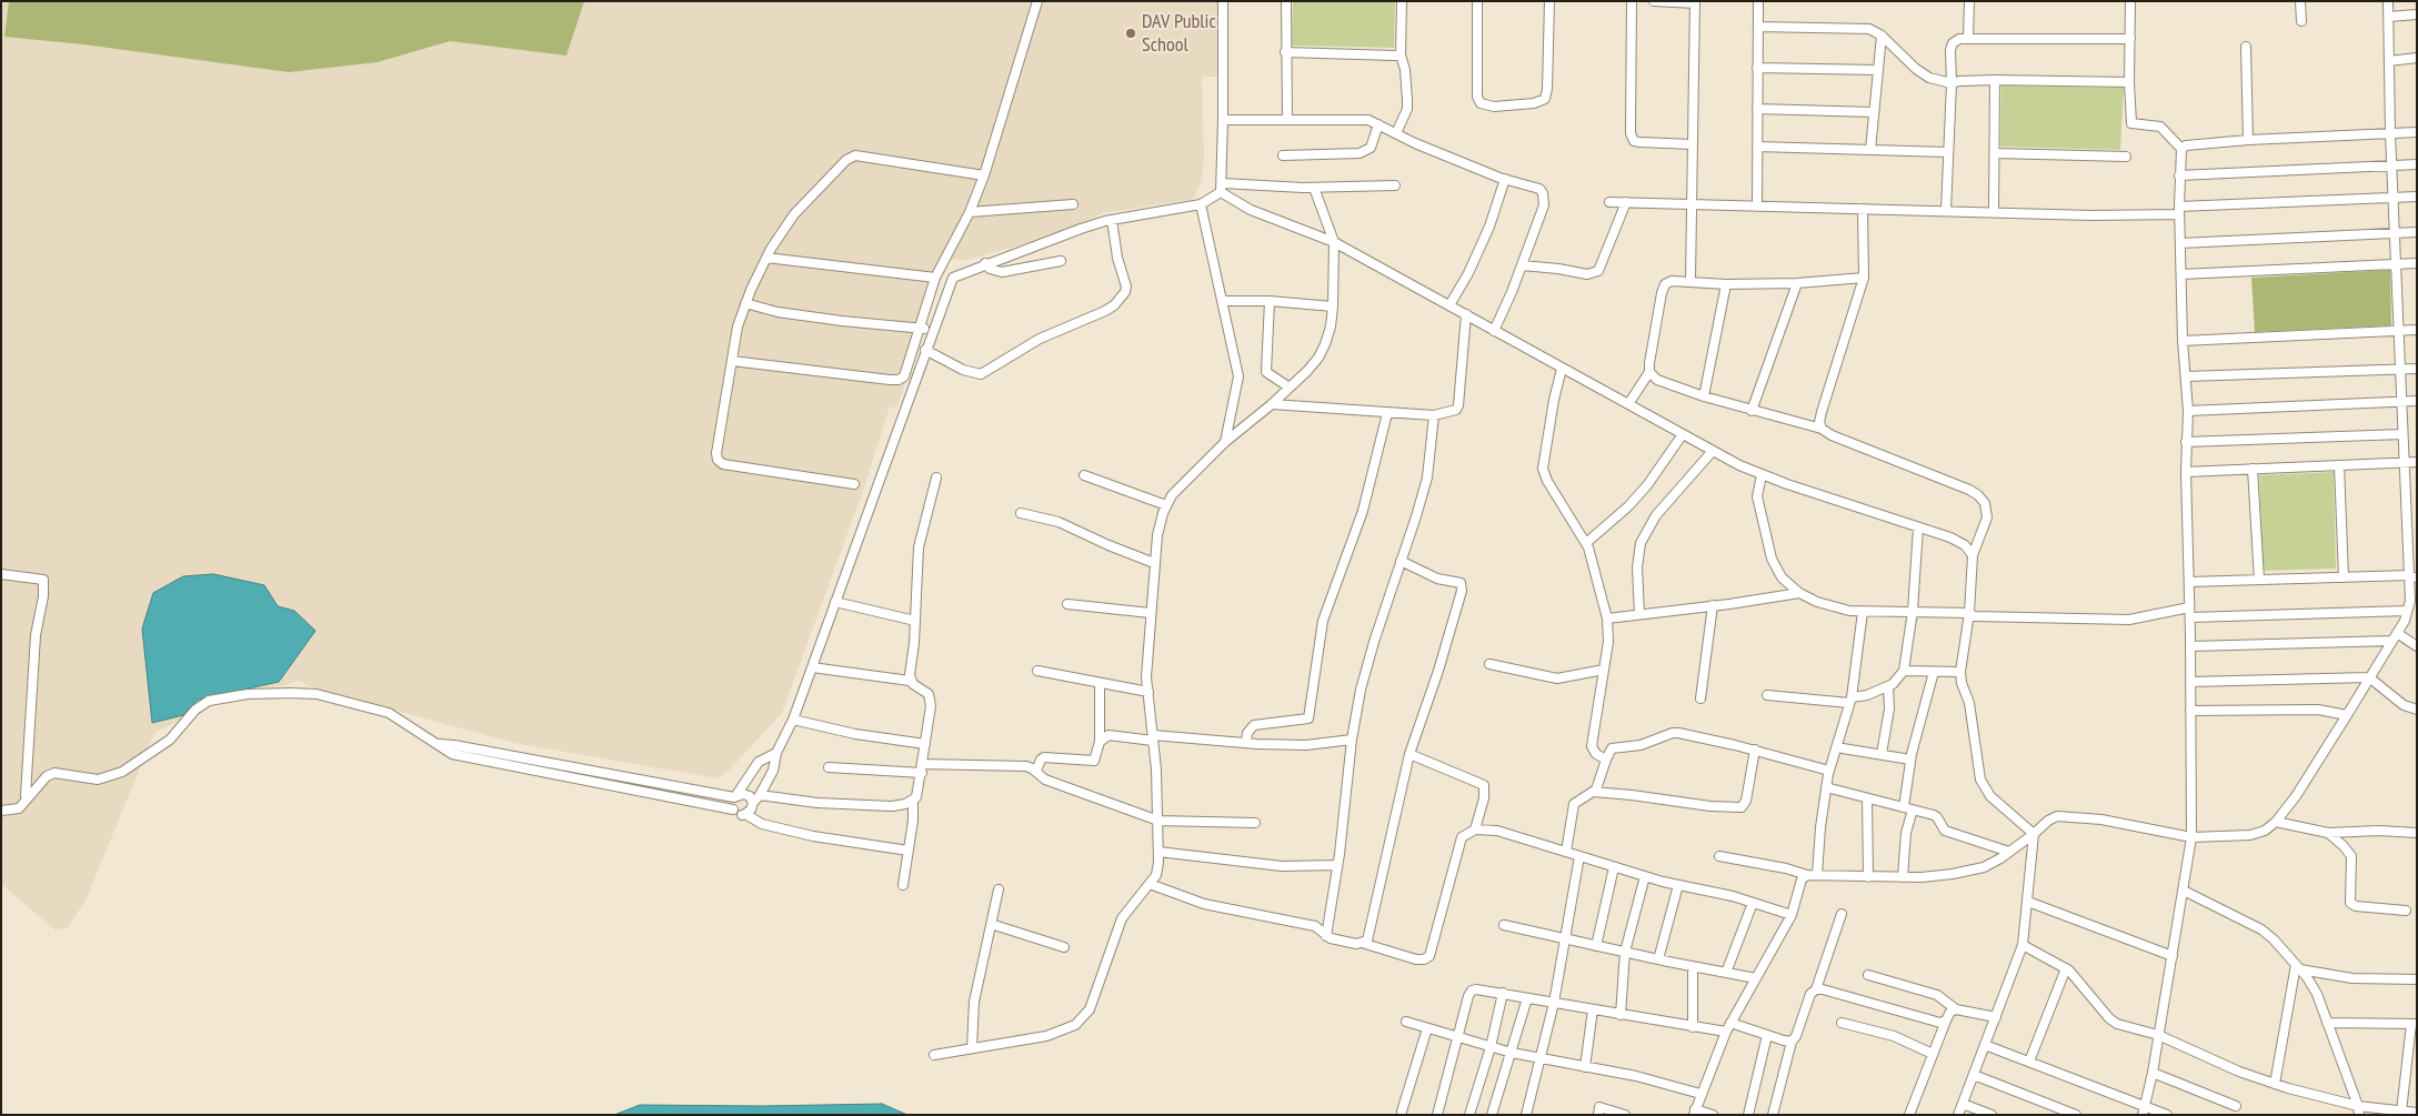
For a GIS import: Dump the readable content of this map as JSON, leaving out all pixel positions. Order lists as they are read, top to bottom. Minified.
{"places":["DAV Public School"]}
